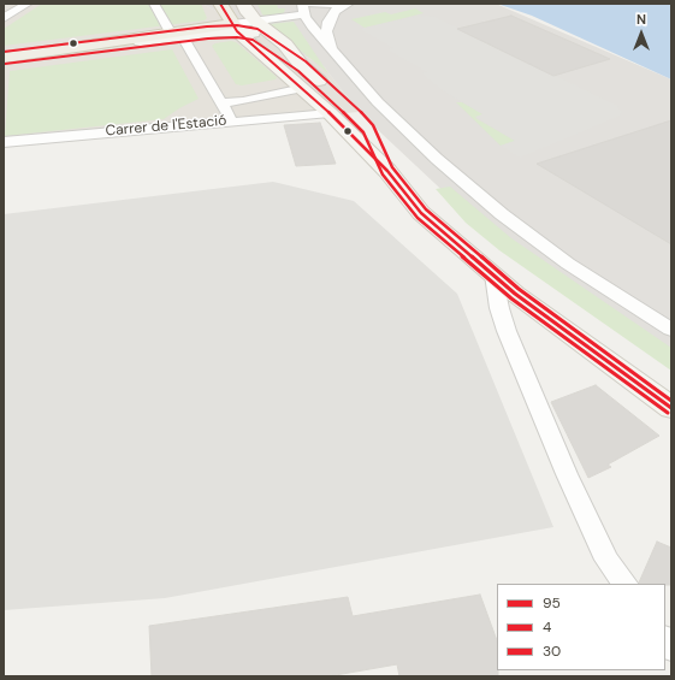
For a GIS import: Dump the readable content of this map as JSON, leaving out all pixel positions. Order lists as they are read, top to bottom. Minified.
{"streets":{"street":["Carrer de l'Estació"]},"lines":["transit line 95","transit line 30","transit line 4"],"legend":["95","4","30"],"north":"top"}
